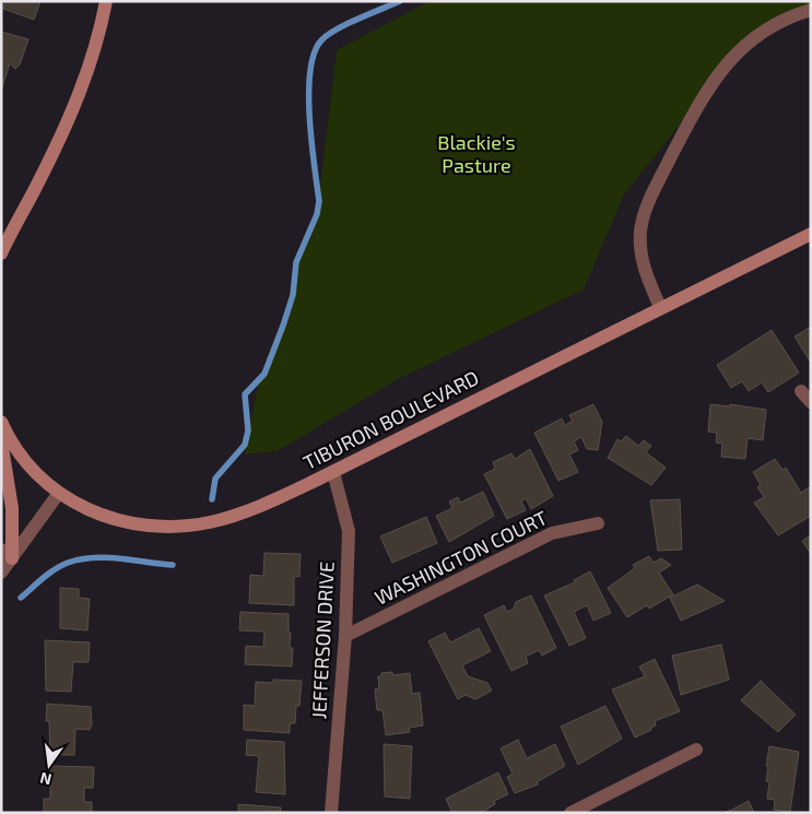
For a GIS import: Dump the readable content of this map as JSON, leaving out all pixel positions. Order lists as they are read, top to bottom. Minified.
{"streets":{"main road":["TIBURON BOULEVARD"],"street":["WASHINGTON COURT","JEFFERSON DRIVE"]},"crossings":[["TIBURON BOULEVARD","JEFFERSON DRIVE"],["WASHINGTON COURT","JEFFERSON DRIVE"]],"parks":["Blackie's Pasture"],"north":"bottom"}
